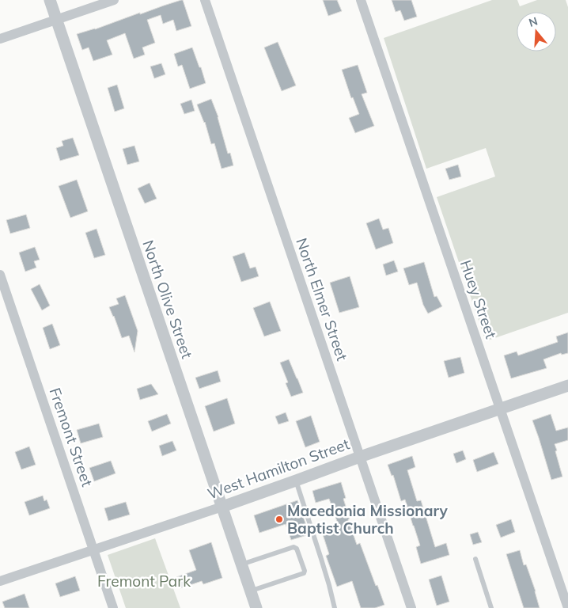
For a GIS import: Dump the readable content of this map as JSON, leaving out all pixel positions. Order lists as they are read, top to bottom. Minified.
{"streets":{"street":["North Olive Street","North Elmer Street","Huey Street","Fremont Street","West Hamilton Street"]},"crossings":[["North Olive Street","West Hamilton Street"],["North Elmer Street","West Hamilton Street"],["Huey Street","West Hamilton Street"],["Fremont Street","West Hamilton Street"]],"parks":["Fremont Park"],"places":["Macedonia Missionary Baptist Church"],"north":"top"}
